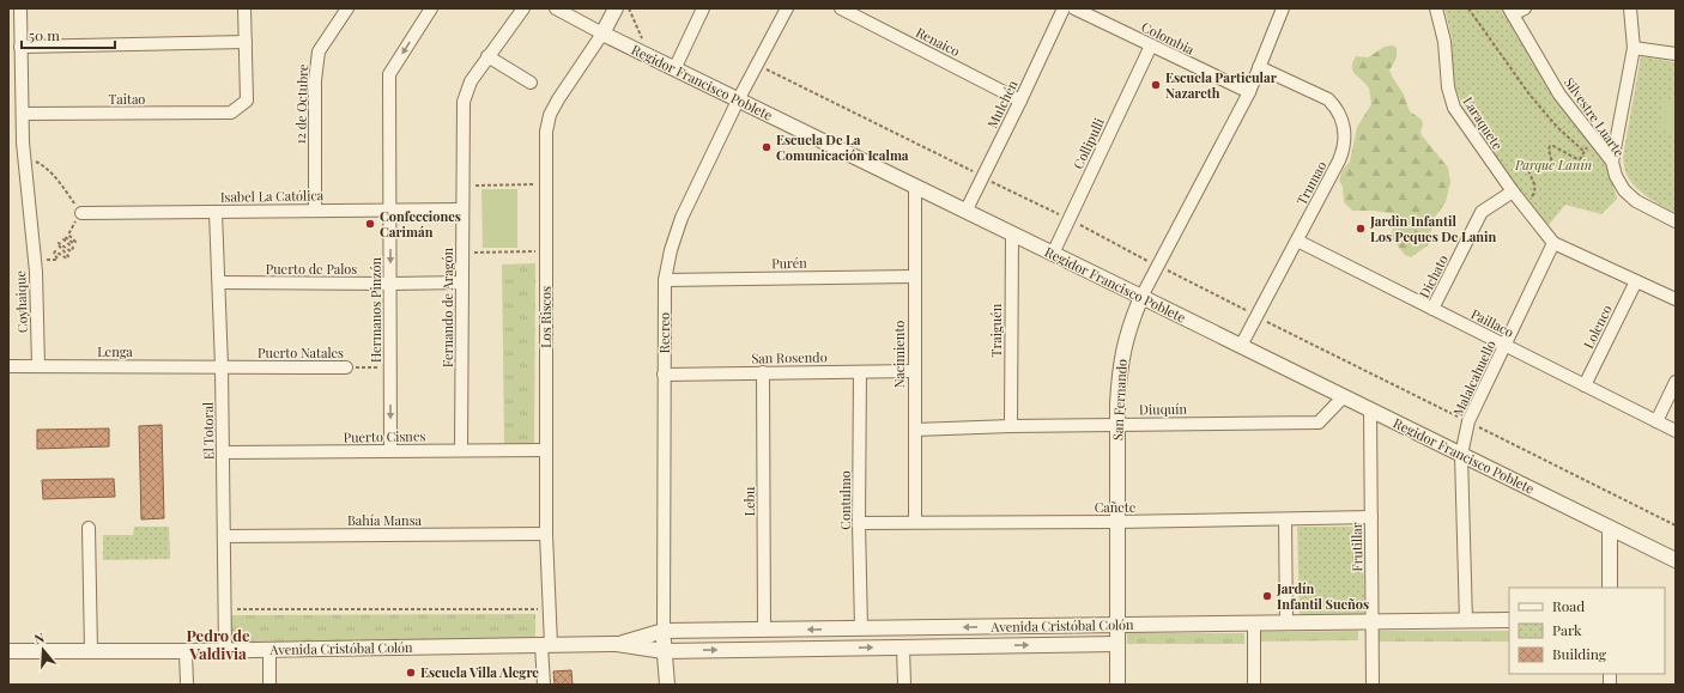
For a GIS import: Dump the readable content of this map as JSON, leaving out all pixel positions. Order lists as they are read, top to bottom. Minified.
{"streets":{"street":["Colombia","Renaico","Regidor Francisco Poblete","Taitao","12 de Octubre","Mulchén","Silvestre Luarte","Laraquete","Collipulli","Trumao","Isabel La Católica","Purén","Puerto de Palos","Dichato","Coyhaique","Fernando de Aragón","Hermanos Pinzón","Los Riscos","Paillaco","Lolenco","Traiguén","Recreo","Lenga","Puerto Natales","Nacimiento","San Rosendo","Malalcahuello","San Fernando","Diuquín","El Totoral","Puerto Cisnes","Contulmo","Lebu","Cañete","Bahía Mansa","Frutillar","Avenida Cristóbal Colón"]},"crossings":[["Colombia","Collipulli"],["Colombia","San Fernando"],["Renaico","Mulchén"],["Regidor Francisco Poblete","Mulchén"],["Regidor Francisco Poblete","Collipulli"],["Regidor Francisco Poblete","Trumao"],["Regidor Francisco Poblete","Los Riscos"],["Regidor Francisco Poblete","Traiguén"],["Regidor Francisco Poblete","Recreo"],["Regidor Francisco Poblete","Nacimiento"],["Regidor Francisco Poblete","Malalcahuello"],["Regidor Francisco Poblete","San Fernando"],["Regidor Francisco Poblete","Diuquín"],["Regidor Francisco Poblete","Frutillar"],["Taitao","Coyhaique"],["12 de Octubre","Isabel La Católica"],["Laraquete","Dichato"],["Laraquete","Lolenco"],["Laraquete","Malalcahuello"],["Trumao","Paillaco"],["Trumao","San Fernando"],["Isabel La Católica","Fernando de Aragón"],["Isabel La Católica","Hermanos Pinzón"],["Isabel La Católica","El Totoral"],["Purén","Recreo"],["Purén","Nacimiento"],["Puerto de Palos","Fernando de Aragón"],["Puerto de Palos","Hermanos Pinzón"],["Puerto de Palos","El Totoral"],["Dichato","Paillaco"],["Coyhaique","Lenga"],["Fernando de Aragón","Puerto Cisnes"],["Hermanos Pinzón","Puerto Cisnes"],["Los Riscos","Puerto Cisnes"],["Los Riscos","Bahía Mansa"],["Los Riscos","Avenida Cristóbal Colón"],["Paillaco","Lolenco"],["Paillaco","Malalcahuello"],["Traiguén","Diuquín"],["Recreo","San Rosendo"],["Recreo","Avenida Cristóbal Colón"],["Lenga","Puerto Natales"],["Lenga","El Totoral"],["Puerto Natales","El Totoral"],["Nacimiento","San Rosendo"],["Nacimiento","Diuquín"],["Nacimiento","Cañete"],["San Rosendo","Contulmo"],["San Rosendo","Lebu"],["Malalcahuello","Avenida Cristóbal Colón"],["San Fernando","Diuquín"],["San Fernando","Cañete"],["San Fernando","Avenida Cristóbal Colón"],["El Totoral","Puerto Cisnes"],["El Totoral","Bahía Mansa"],["El Totoral","Avenida Cristóbal Colón"],["Contulmo","Cañete"],["Contulmo","Avenida Cristóbal Colón"],["Lebu","Avenida Cristóbal Colón"],["Cañete","Frutillar"],["Frutillar","Avenida Cristóbal Colón"]],"one_way":["Hermanos Pinzón"],"districts":["Pedro de Valdivia"],"parks":["Parque Lanín"],"places":["Escuela Particular Nazareth","Escuela De La Comunicación Icalma","Confecciones Carimán","Jardin Infantil Los Peques De Lanin","Jardín Infantil Sueños","Escuela Villa Alegre"],"legend":["Road","Park","Building"],"scale_bar":"50 m","north":"top"}
